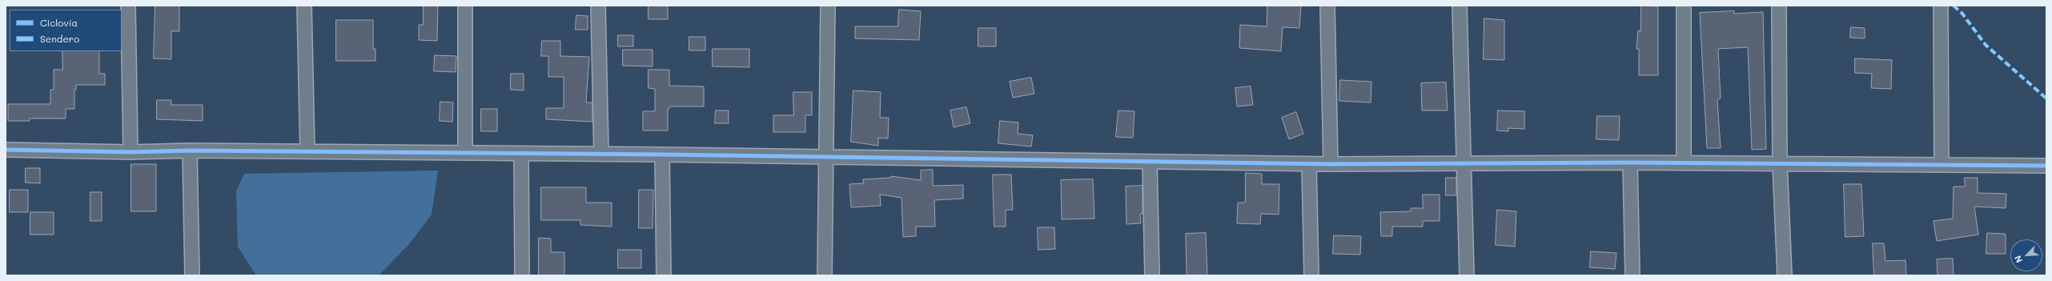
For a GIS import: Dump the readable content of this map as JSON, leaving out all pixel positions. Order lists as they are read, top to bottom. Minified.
{"legend":["Ciclovía","Sendero"],"north":"bottom left"}
